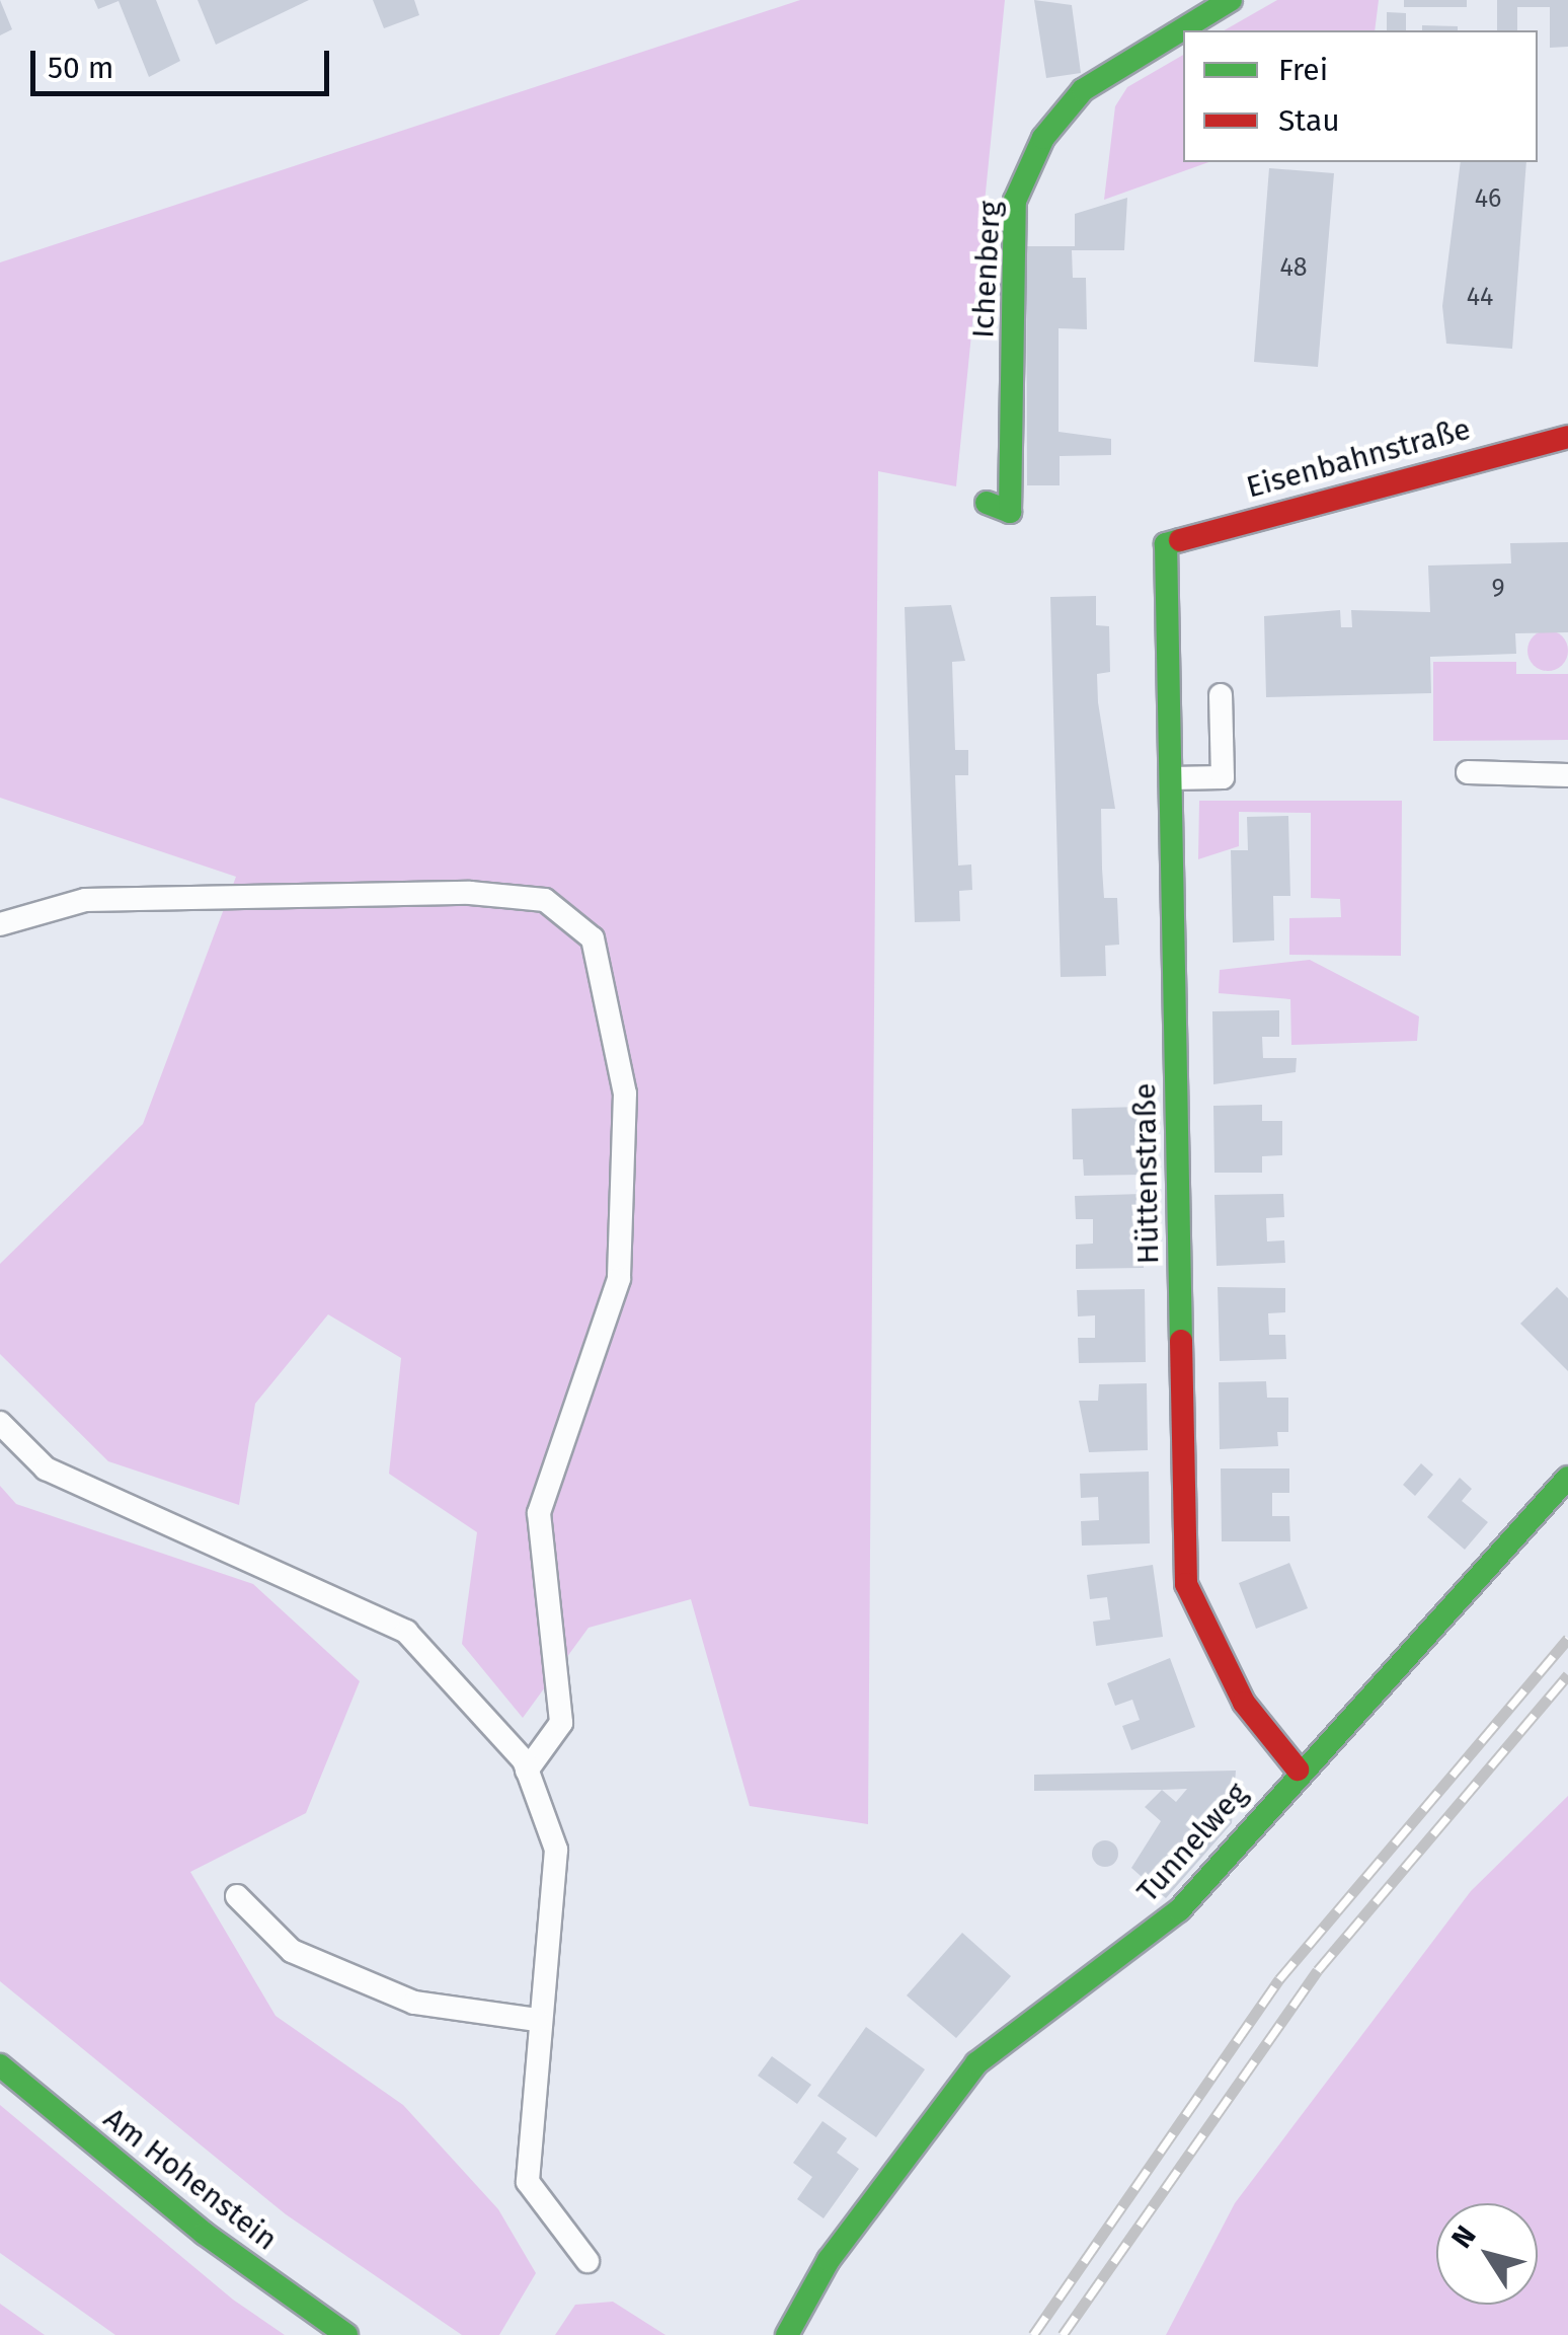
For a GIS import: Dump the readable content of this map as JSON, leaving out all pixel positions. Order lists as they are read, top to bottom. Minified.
{"streets":{"street":["Ichenberg","Eisenbahnstraße","Hüttenstraße","Tunnelweg","Am Hohenstein"]},"crossings":[["Eisenbahnstraße","Hüttenstraße"],["Hüttenstraße","Tunnelweg"]],"house_numbers":["46","48","44","9"],"legend":["Frei","Stau"],"scale_bar":"50 m","north":"top left"}
